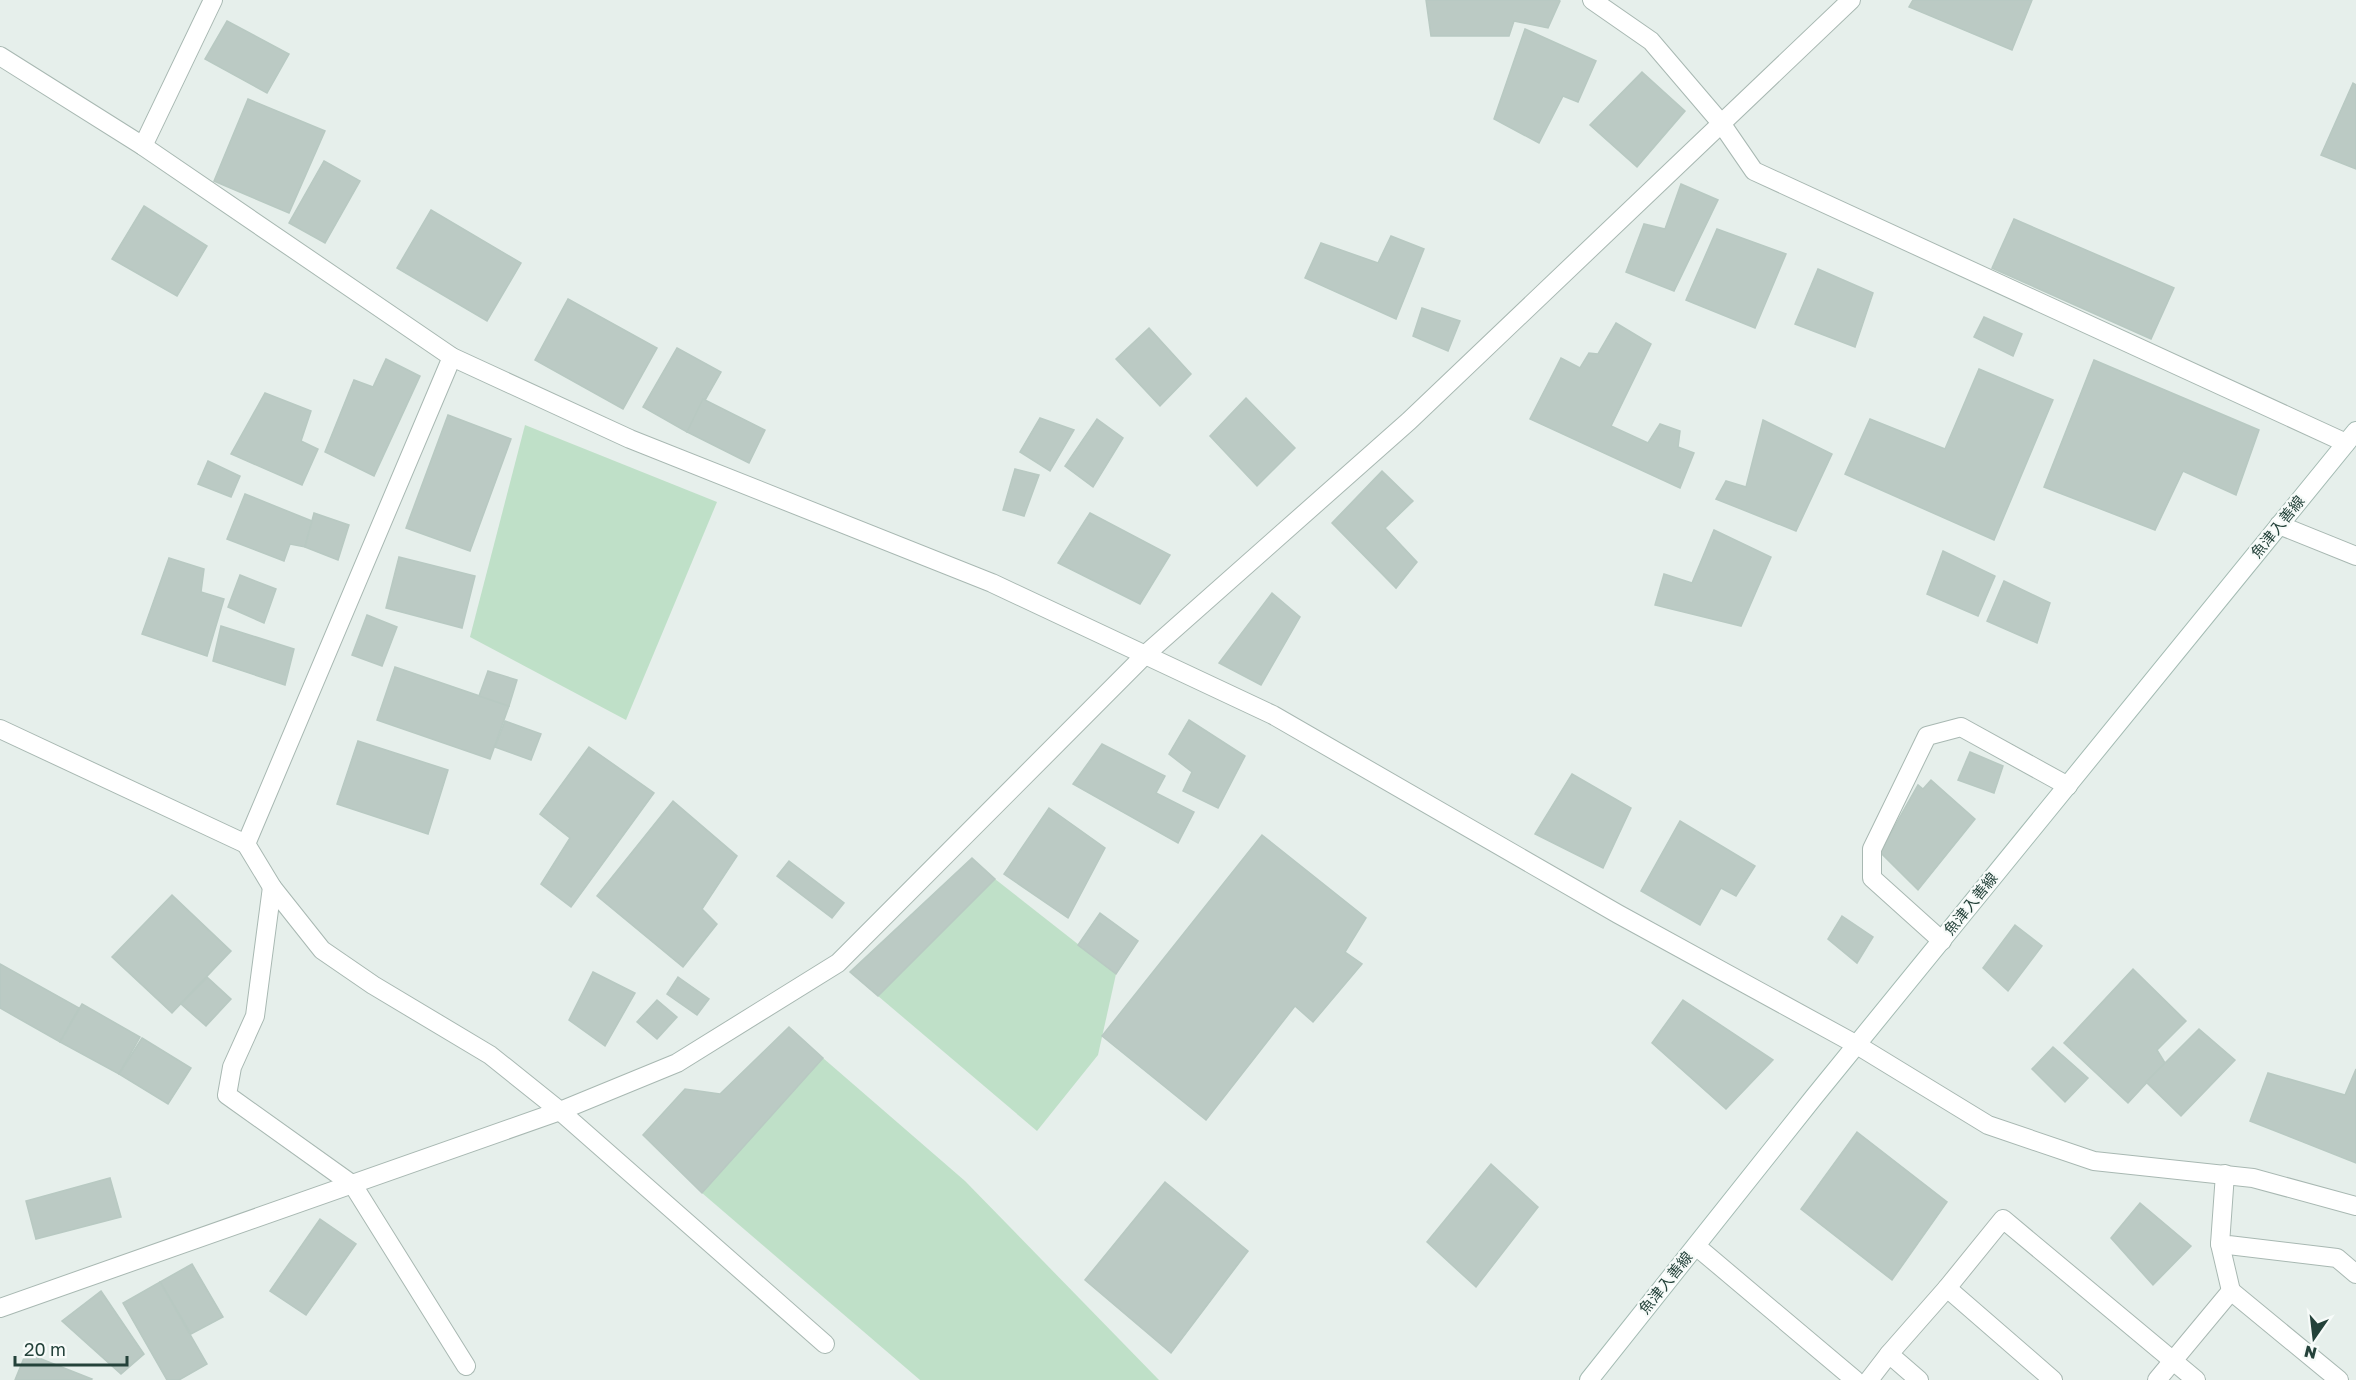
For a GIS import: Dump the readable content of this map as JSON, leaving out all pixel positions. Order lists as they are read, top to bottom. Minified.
{"streets":{"street":["魚津入善線"]},"scale_bar":"20 m","north":"bottom"}
